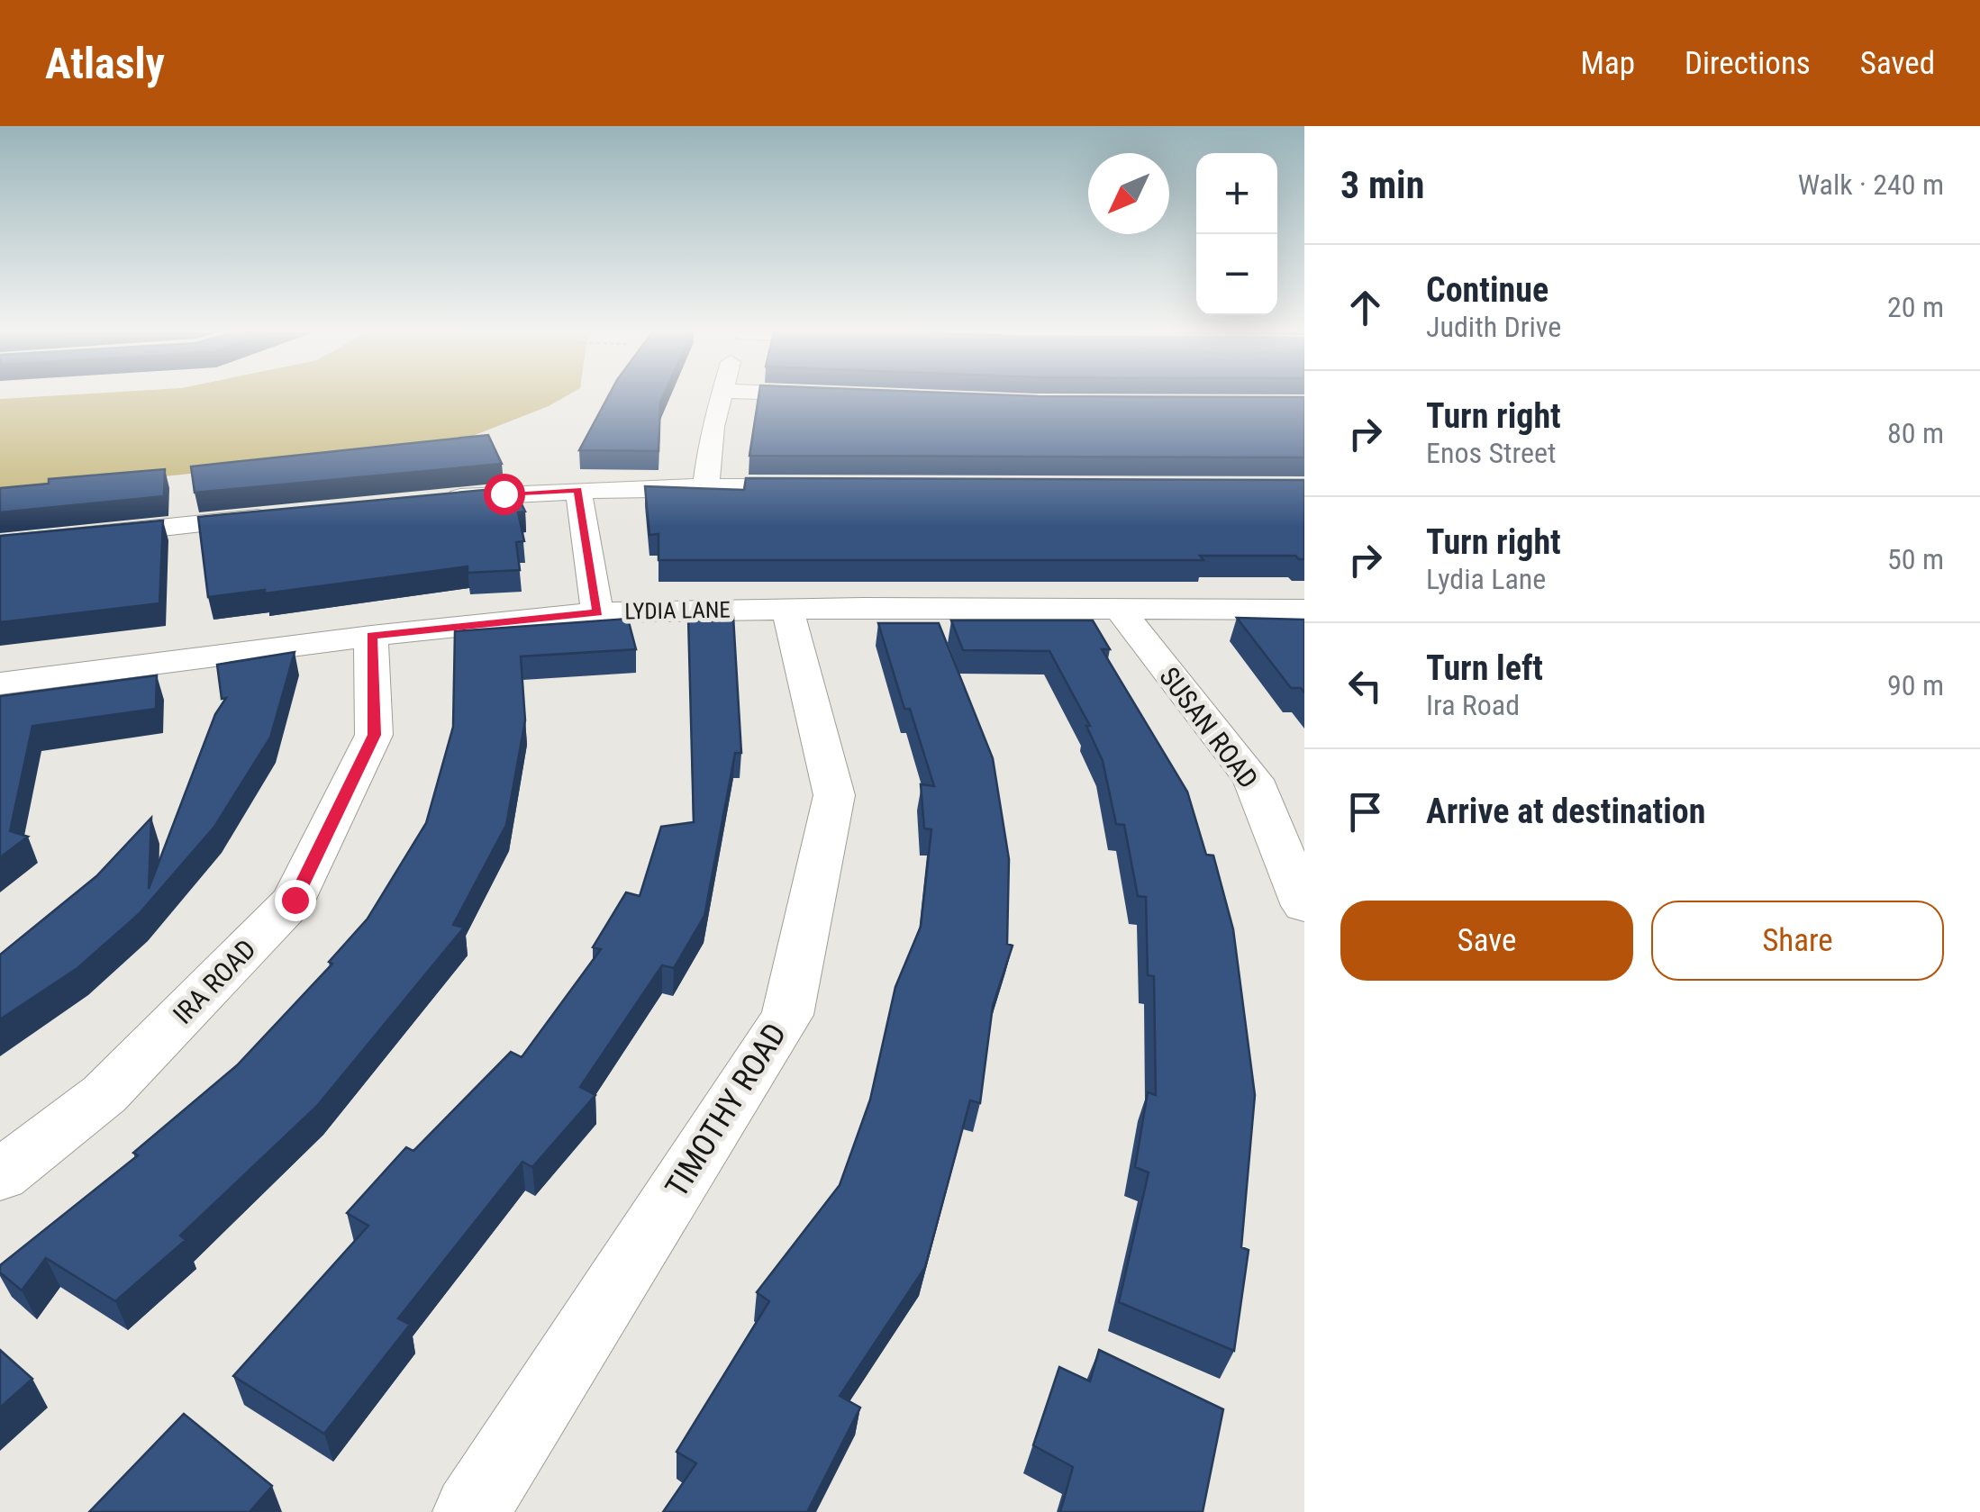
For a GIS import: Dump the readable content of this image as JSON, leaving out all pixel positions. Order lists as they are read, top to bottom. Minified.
{"streets":{"street":["LYDIA LANE","SUSAN ROAD","IRA ROAD","TIMOTHY ROAD"]},"crossings":[["LYDIA LANE","SUSAN ROAD"],["LYDIA LANE","IRA ROAD"],["LYDIA LANE","TIMOTHY ROAD"]],"north":"bottom left","page":{"header":"Atlasly","nav":["Map","Directions","Saved"],"heading":["3 min","Walk · 240 m"],"map_buttons":["+","−"],"list":[["Continue","Judith Drive","20 m"],["Turn right","Enos Street","80 m"],["Turn right","Lydia Lane","50 m"],["Turn left","Ira Road","90 m"],"Arrive at destination"],"buttons":["Save","Share"]}}
